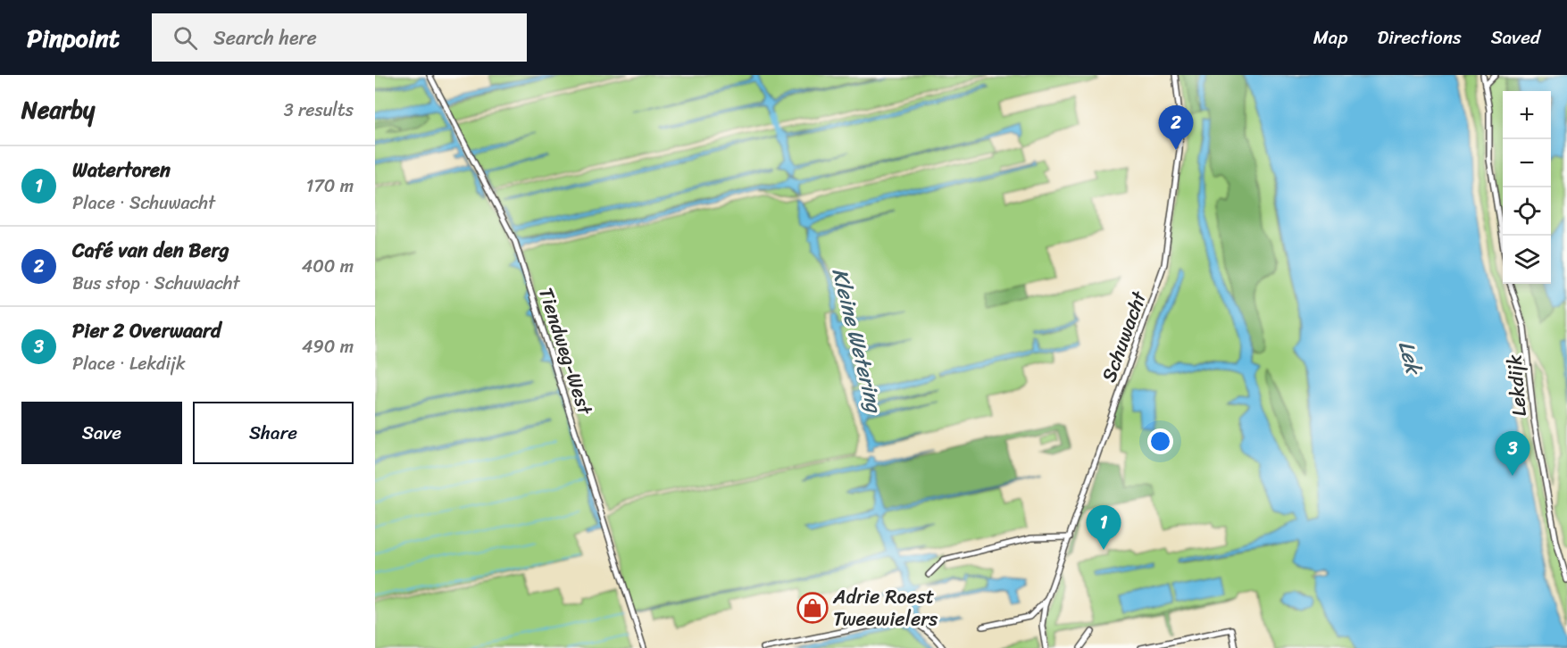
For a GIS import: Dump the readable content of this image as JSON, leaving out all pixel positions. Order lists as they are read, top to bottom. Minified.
{"streets":{"street":["Schuwacht","Tiendweg-West","Lekdijk"]},"water":["Kleine Wetering","Lek"],"places":{"shop":["Adrie Roest Tweewielers"]},"page":{"header":"Pinpoint","search":"Search here","nav":["Map","Directions","Saved"],"heading":["Nearby","3 results"],"map_buttons":["+","−"],"pins":["2","3","1"],"list":[{"mark":"1","name":"Watertoren","note":"Place · Schuwacht","value":"170 m"},{"mark":"2","name":"Café van den Berg","note":"Bus stop · Schuwacht","value":"400 m"},{"mark":"3","name":"Pier 2 Overwaard","note":"Place · Lekdijk","value":"490 m"}],"buttons":["Save","Share"]}}
